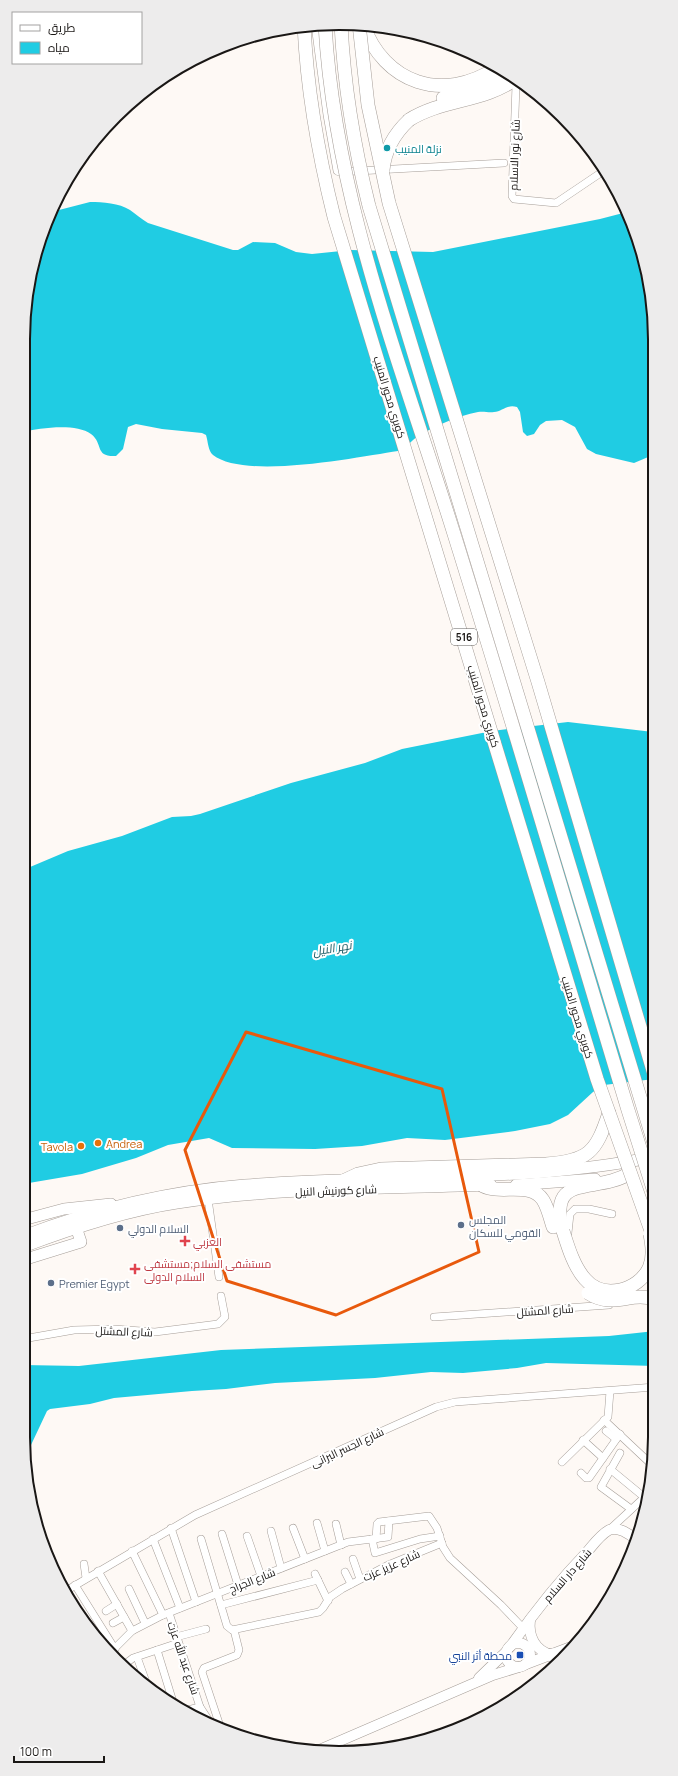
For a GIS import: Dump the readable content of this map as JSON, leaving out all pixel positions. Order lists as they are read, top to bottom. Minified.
{"streets":{"highway":["كوبري محور المنيب","516","شارع كورنيش النيل"],"main road":["شارع دار السلام"],"street":["شارع نور الاسلام","شارع المشتل","شارع الجسر البرانى","شارع عزيز عزت","شارع الجراج","شارع عبد الله عزت"]},"crossings":[["شارع الجسر البرانى","شارع عبد الله عزت"],["شارع الجراج","شارع عبد الله عزت"]],"water":["نهر النيل"],"places":{"other":["نزلة المنيب","Andrea","Tavola","المجلس القومي للسكان","السلام الدولي","Premier Egypt"],"health":["العزبي","مستشفى السلام;مستشفى السلام الدولى"],"transit":["محطة أثر النبي"]},"legend":["طريق","مياه"],"scale_bar":"100 m"}
